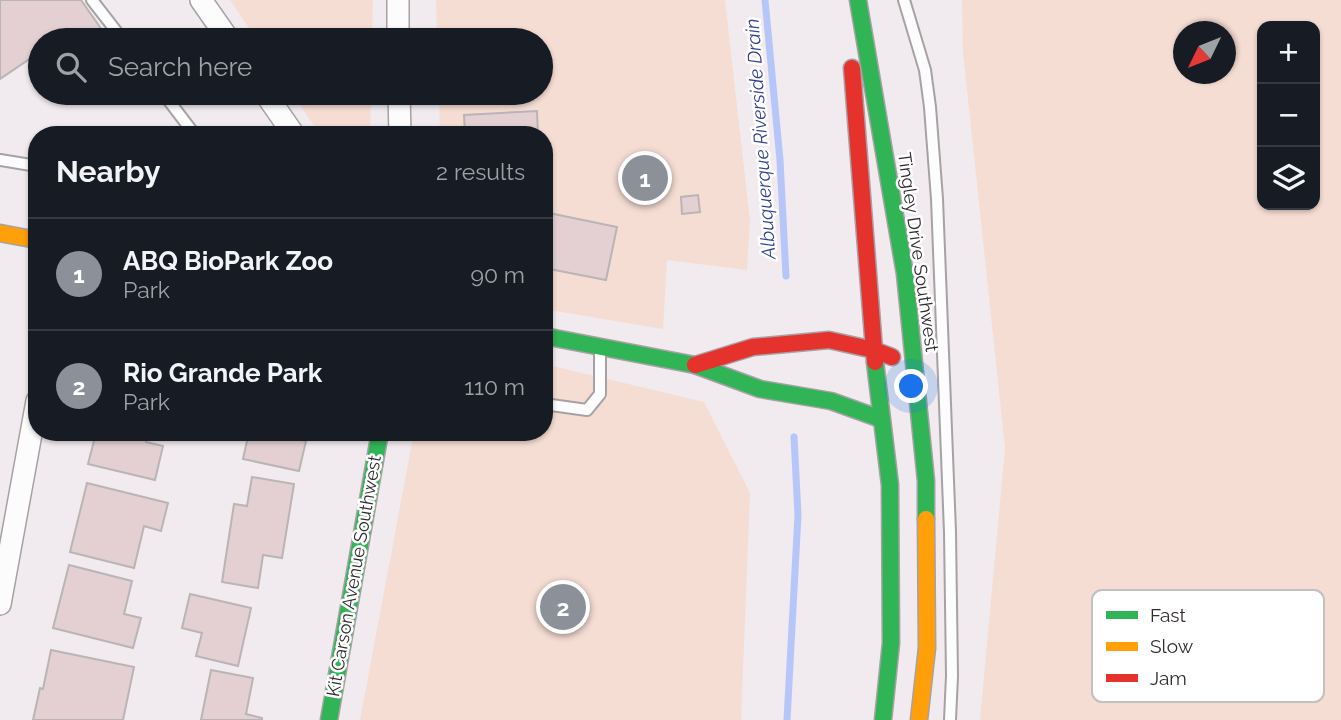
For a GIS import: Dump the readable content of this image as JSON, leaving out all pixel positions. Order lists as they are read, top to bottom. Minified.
{"streets":{"street":["Tingley Drive Southwest","Kit Carson Avenue Southwest"]},"water":["Albuquerque Riverside Drain"],"legend":["Fast","Slow","Jam"],"north":"bottom left","page":{"map_buttons":["+","−"],"search":"Search here","heading":["Nearby","2 results"],"pins":["1","2"],"list":[{"mark":"1","name":"ABQ BioPark Zoo","note":"Park","value":"90 m"},{"mark":"2","name":"Rio Grande Park","note":"Park","value":"110 m"}]}}
